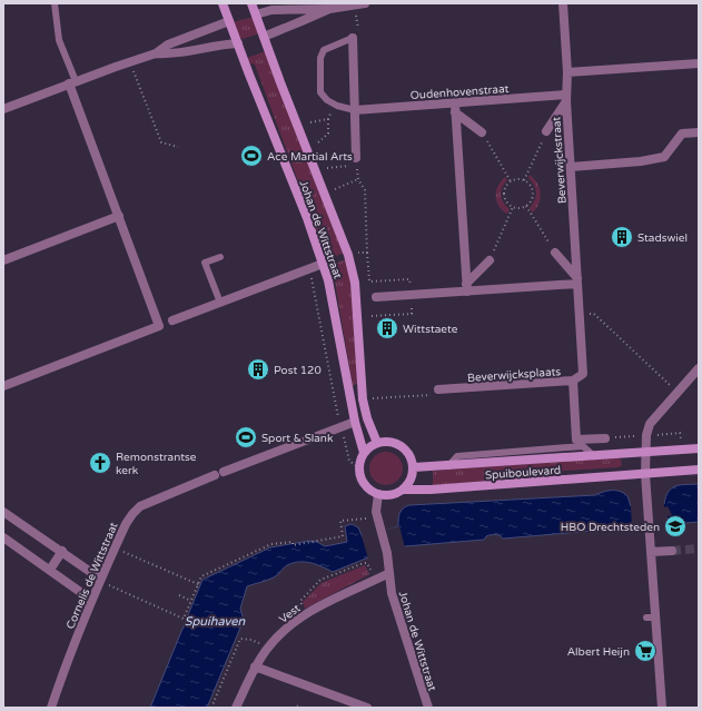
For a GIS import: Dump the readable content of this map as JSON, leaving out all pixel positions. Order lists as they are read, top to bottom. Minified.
{"streets":{"street":["Oudenhovenstraat","Beverwijckstraat","Johan de Wittstraat","Beverwijcksplaats","Spuiboulevard","Cornelis de Wittstraat","Vest"]},"crossings":[["Oudenhovenstraat","Beverwijckstraat"],["Beverwijckstraat","Beverwijcksplaats"],["Johan de Wittstraat","Spuiboulevard"],["Johan de Wittstraat","Cornelis de Wittstraat"],["Johan de Wittstraat","Vest"]],"water":["Spuihaven"],"places":{"sports":["Ace Martial Arts","Sport & Slank"],"building":["Stadswiel","Wittstaete","Post 120"],"church":["Remonstrantse kerk"],"school or university":["HBO Drechtsteden"],"supermarket":["Albert Heijn"]}}
